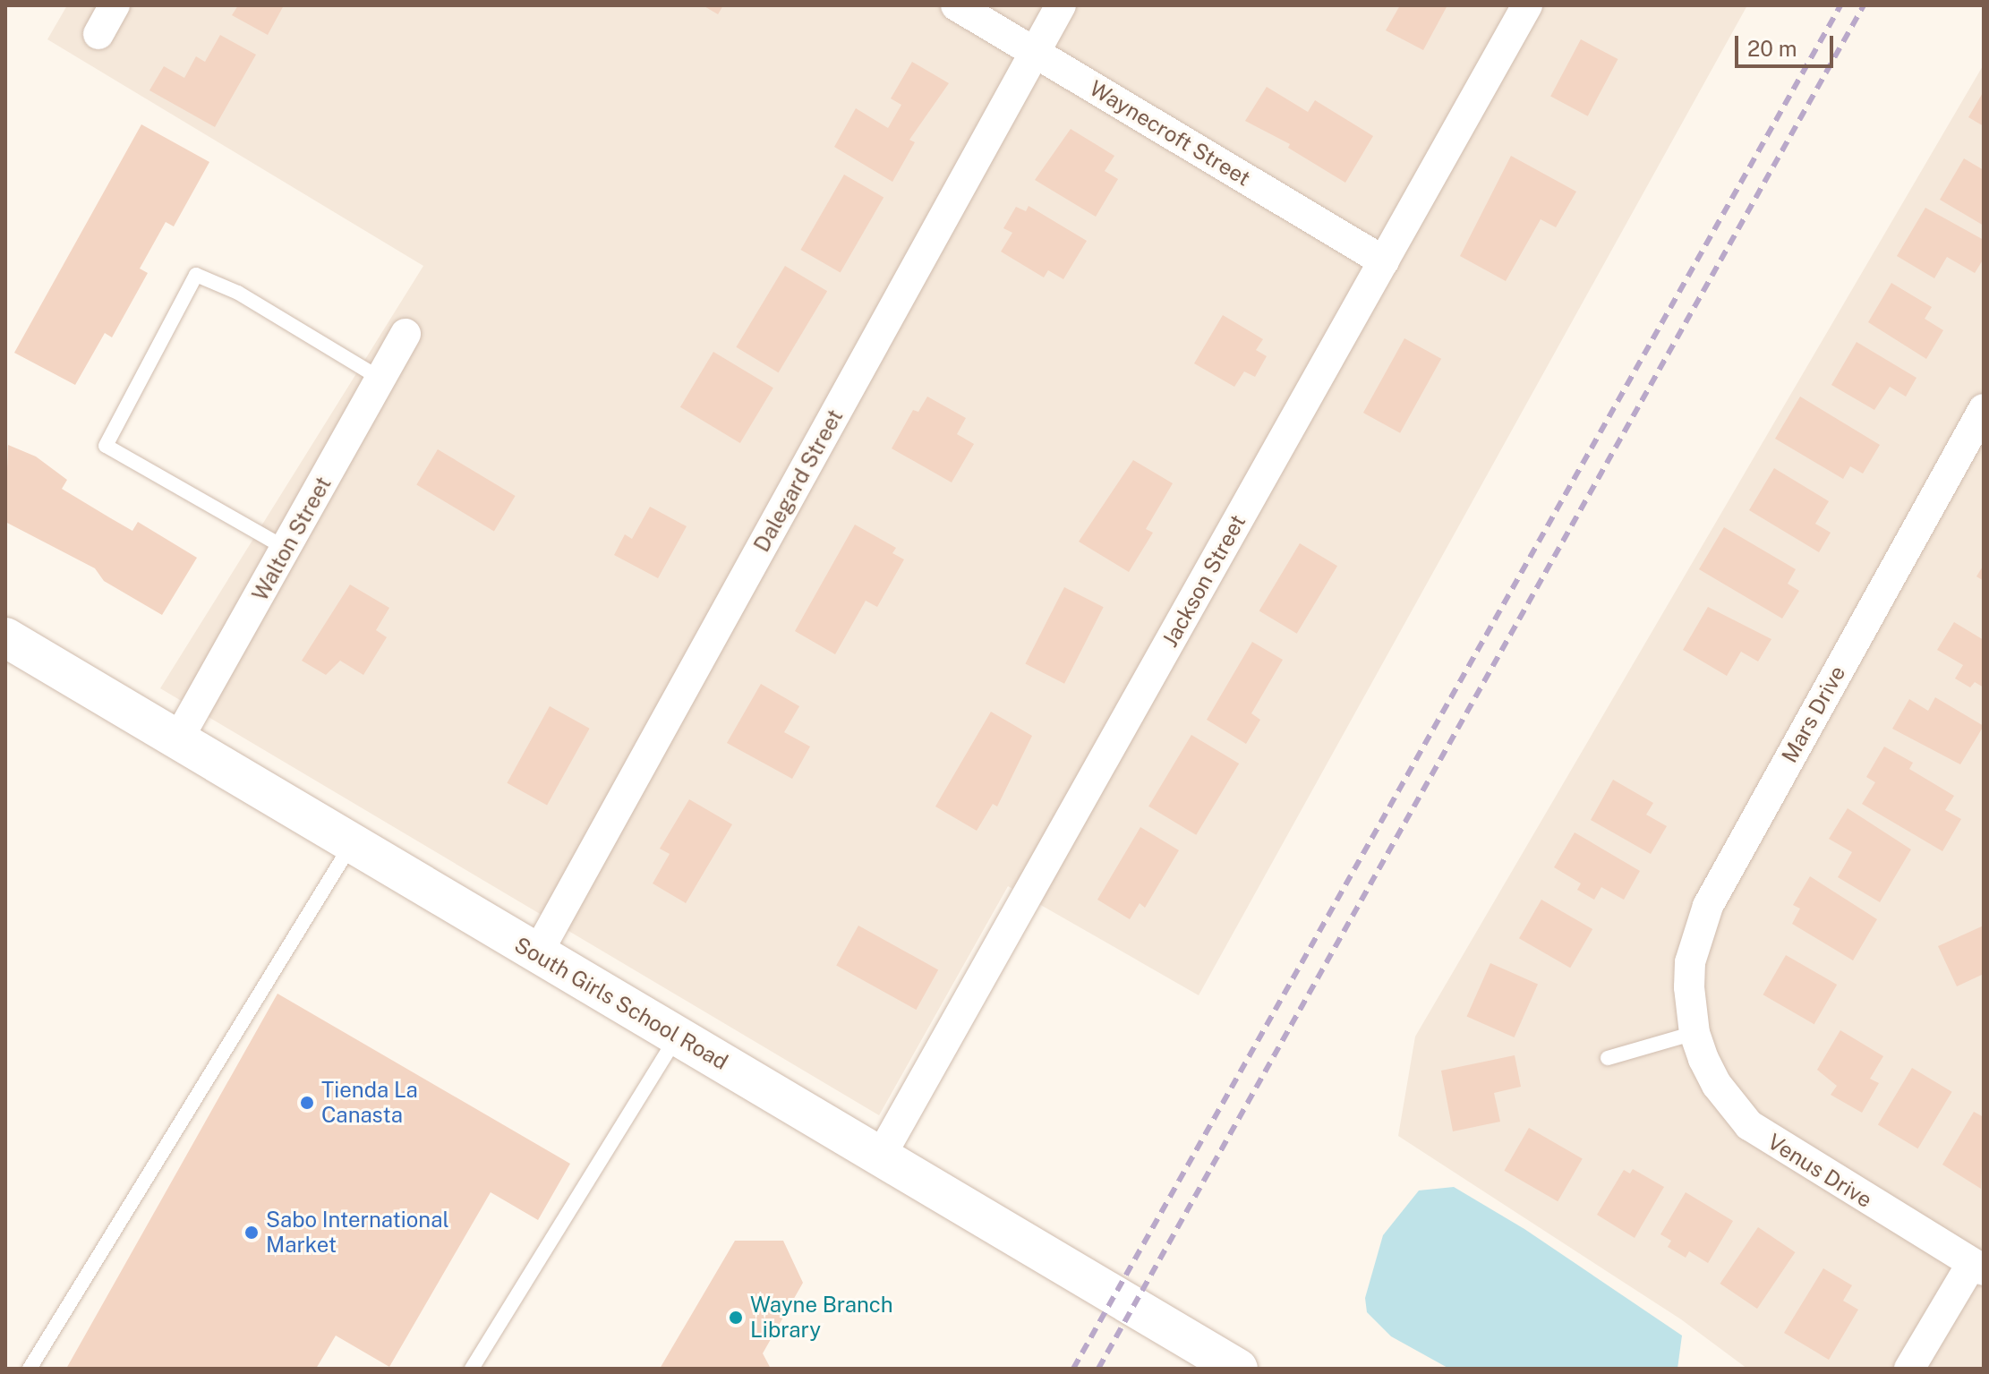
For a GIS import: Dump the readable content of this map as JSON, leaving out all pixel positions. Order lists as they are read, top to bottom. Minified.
{"streets":{"main road":["South Girls School Road"],"street":["Waynecroft Street","Dalegard Street","Walton Street","Jackson Street","Mars Drive","Venus Drive"]},"crossings":[["Waynecroft Street","Dalegard Street"],["Waynecroft Street","Jackson Street"],["Dalegard Street","South Girls School Road"],["Walton Street","South Girls School Road"],["Jackson Street","South Girls School Road"],["Mars Drive","Venus Drive"]],"places":["Tienda La Canasta","Sabo International Market","Wayne Branch Library"],"scale_bar":"20 m"}
